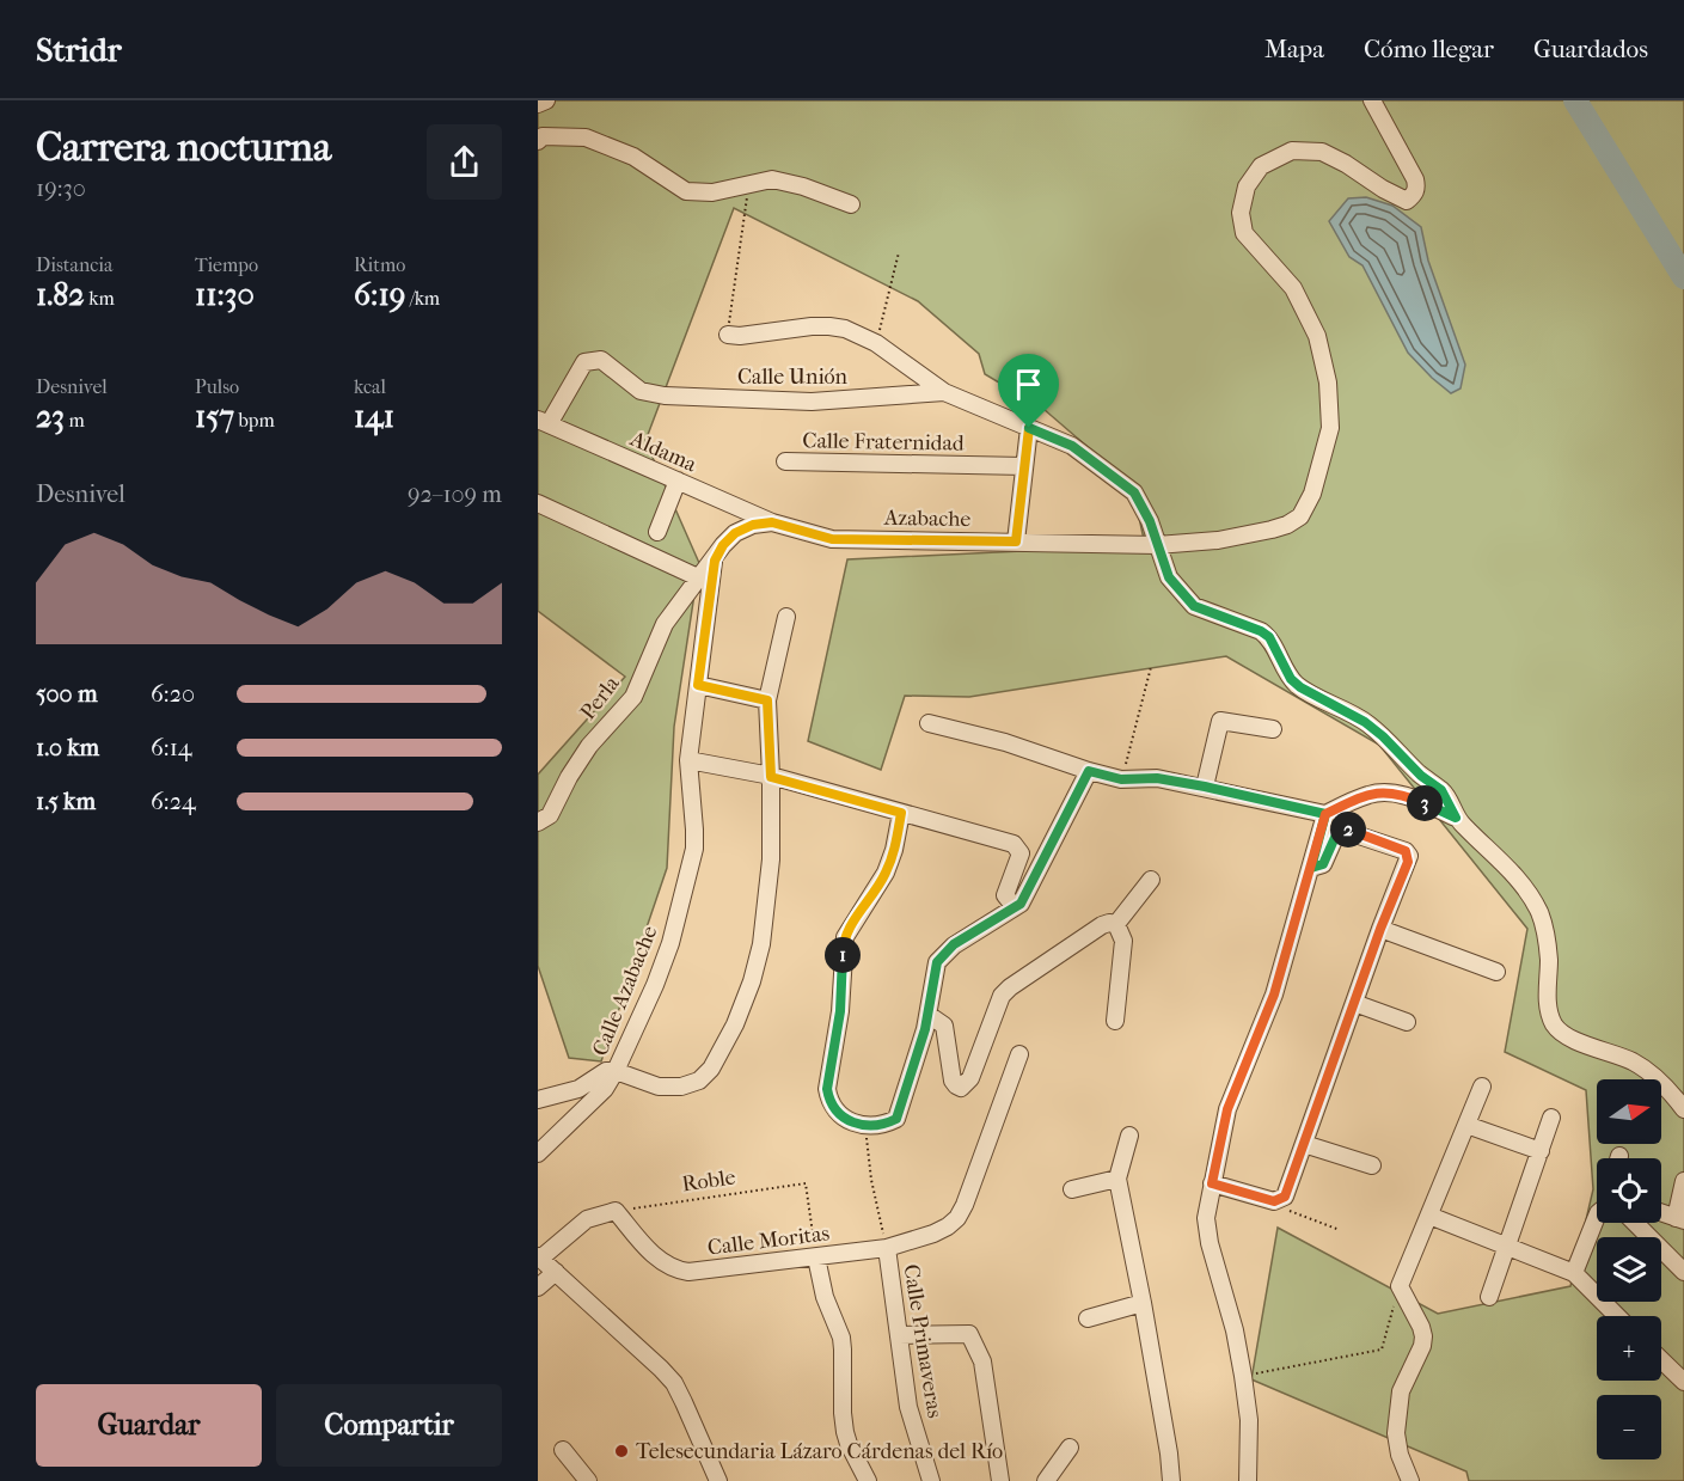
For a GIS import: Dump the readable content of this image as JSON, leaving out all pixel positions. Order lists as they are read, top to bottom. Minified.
{"streets":{"street":["Calle Unión","Calle Fraternidad","Aldama","Azabache","Perla","Calle Azabache","Calle Moritas","Calle Primaveras"],"path":["Roble"]},"crossings":[["Calle Unión","Aldama"],["Aldama","Azabache"],["Perla","Calle Azabache"],["Roble","Calle Moritas"],["Calle Moritas","Calle Primaveras"]],"places":["Telesecundaria Lázaro Cárdenas del Río"],"north":"right","page":{"header":"Stridr","nav":["Mapa","Cómo llegar","Guardados"],"heading":["Carrera nocturna","19:30"],"stats":[["Distancia","1.82 km"],["Tiempo","11:30"],["Ritmo","6:19 /km"],["Desnivel","23 m"],["Pulso","157 bpm"],["kcal","141"]],"chart":["Desnivel","92–109 m"],"list":[{"name":"500 m","note":"6:20"},{"name":"1.0 km","note":"6:14"},{"name":"1.5 km","note":"6:24"}],"pins":["3","2","1"],"map_buttons":["+","−"],"buttons":["Guardar","Compartir"]}}
